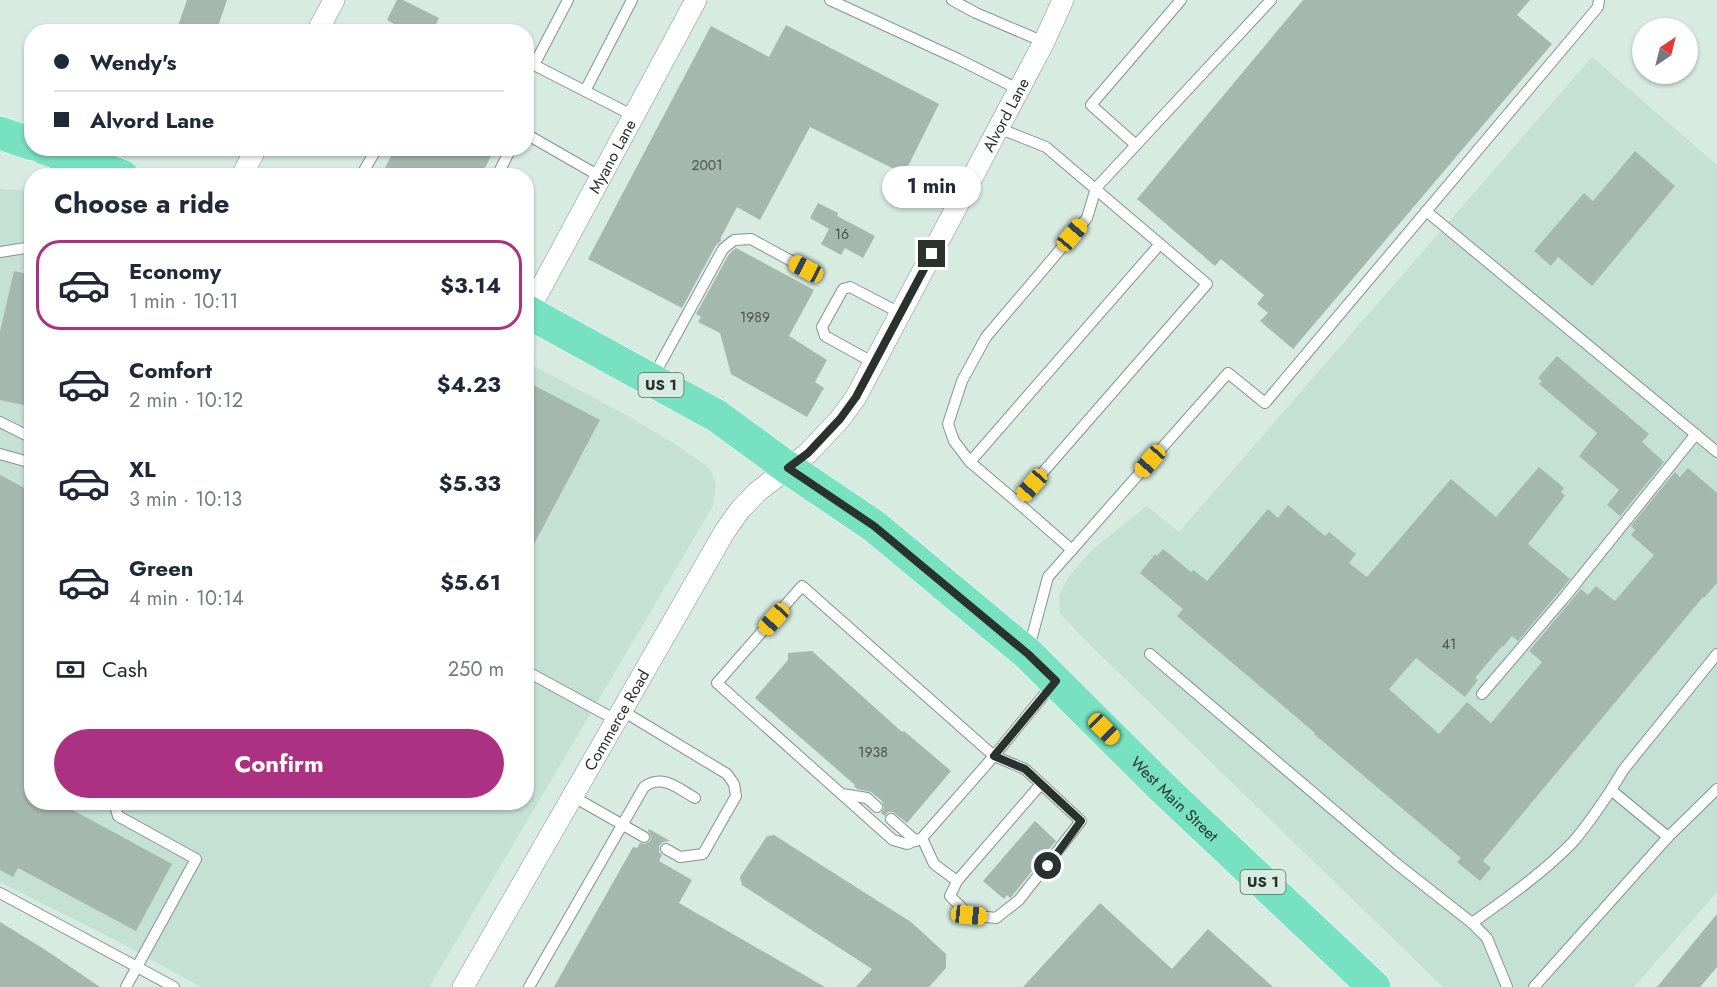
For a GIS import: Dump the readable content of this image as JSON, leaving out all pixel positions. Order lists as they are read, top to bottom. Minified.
{"streets":{"main road":["US 1","West Main Street"],"street":["Alvord Lane","Myano Lane","Commerce Road"]},"crossings":[["Alvord Lane","Commerce Road"],["Alvord Lane","West Main Street"],["Commerce Road","West Main Street"]],"house_numbers":["2001","16","1989","41","1938"],"north":"top right","page":{"banner":["Wendy's","Alvord Lane"],"bubble":"1 min","heading":"Choose a ride","list":[{"name":"Economy","note":"1 min · 10:11","value":"$3.14"},{"name":"Comfort","note":"2 min · 10:12","value":"$4.23"},{"name":"XL","note":"3 min · 10:13","value":"$5.33"},{"name":"Green","note":"4 min · 10:14","value":"$5.61"}],"pay":["Cash","250 m"],"buttons":"Confirm"}}
